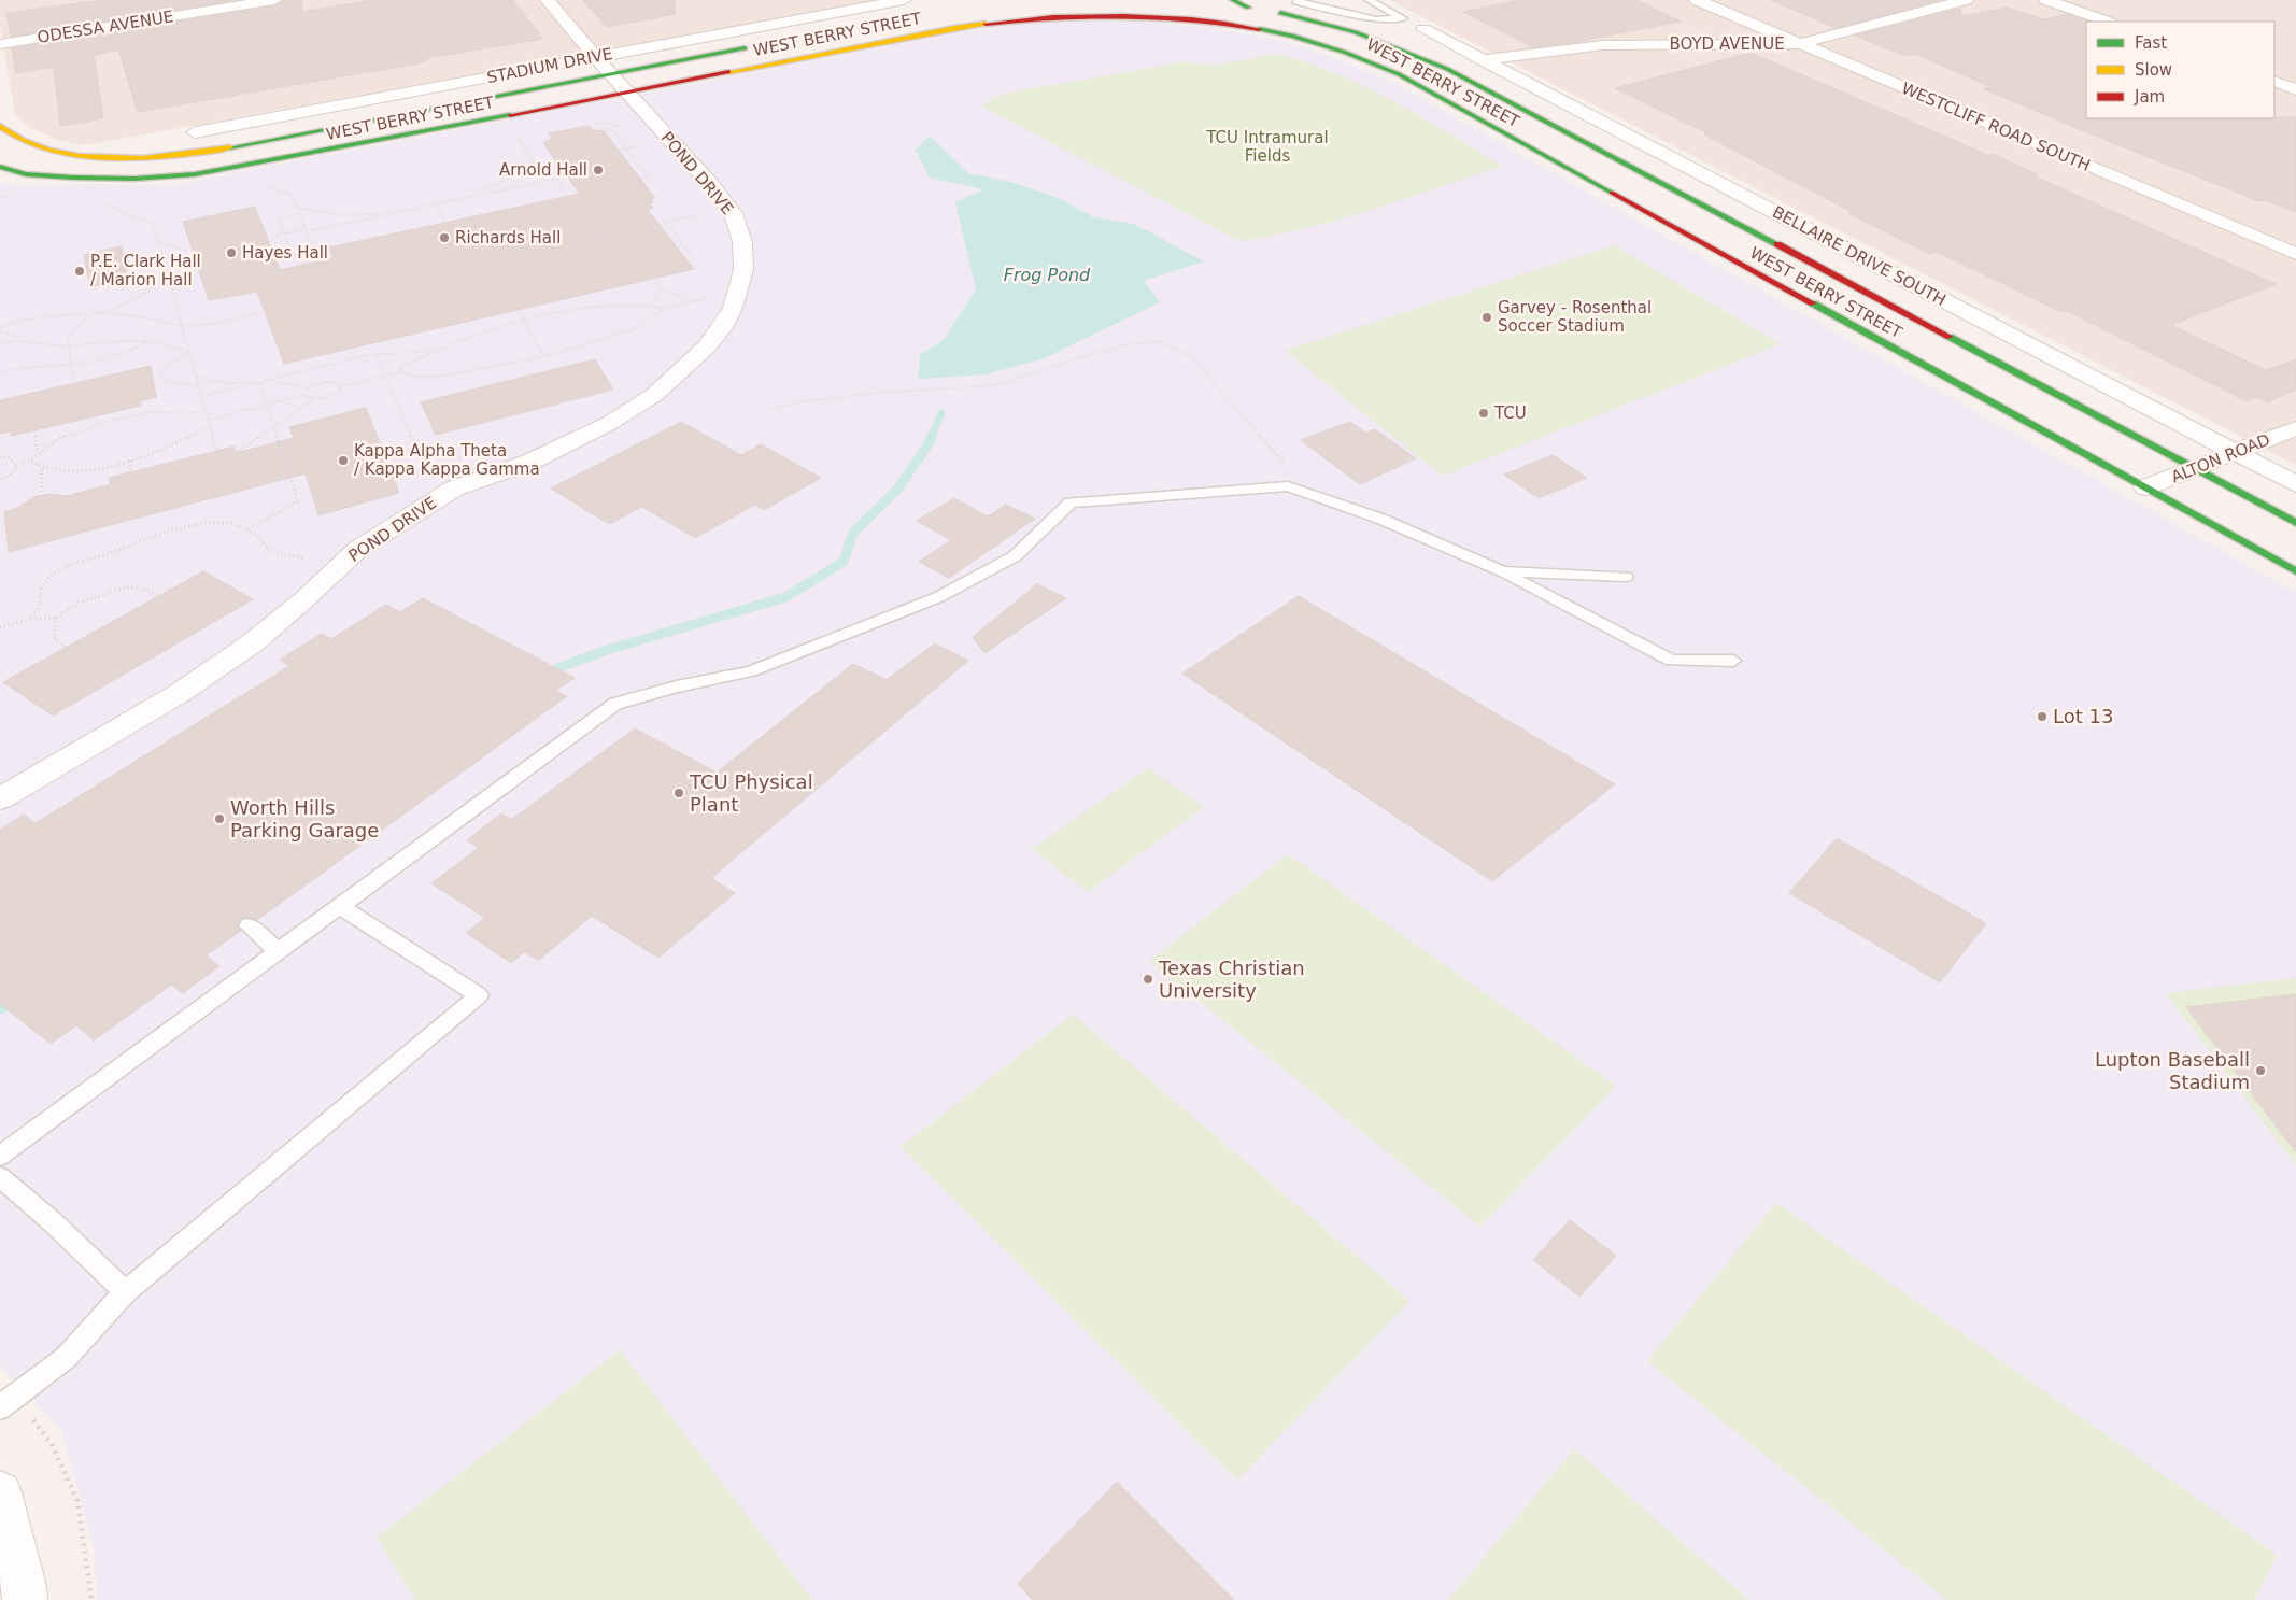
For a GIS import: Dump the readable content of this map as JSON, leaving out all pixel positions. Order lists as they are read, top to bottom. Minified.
{"streets":{"main road":["WEST BERRY STREET"],"street":["ODESSA AVENUE","BOYD AVENUE","STADIUM DRIVE","WESTCLIFF ROAD SOUTH","POND DRIVE","BELLAIRE DRIVE SOUTH","ALTON ROAD"]},"crossings":[["WEST BERRY STREET","POND DRIVE"],["WEST BERRY STREET","ALTON ROAD"],["BOYD AVENUE","WESTCLIFF ROAD SOUTH"],["BOYD AVENUE","BELLAIRE DRIVE SOUTH"],["STADIUM DRIVE","POND DRIVE"],["BELLAIRE DRIVE SOUTH","ALTON ROAD"]],"water":["Frog Pond"],"parks":["TCU Intramural Fields"],"places":["Arnold Hall","Richards Hall","Hayes Hall","P.E. Clark Hall / Marion Hall","Garvey - Rosenthal Soccer Stadium","TCU","Kappa Alpha Theta / Kappa Kappa Gamma","Lot 13","TCU Physical Plant","Worth Hills Parking Garage","Texas Christian University","Lupton Baseball Stadium"],"legend":["Fast","Slow","Jam"]}
